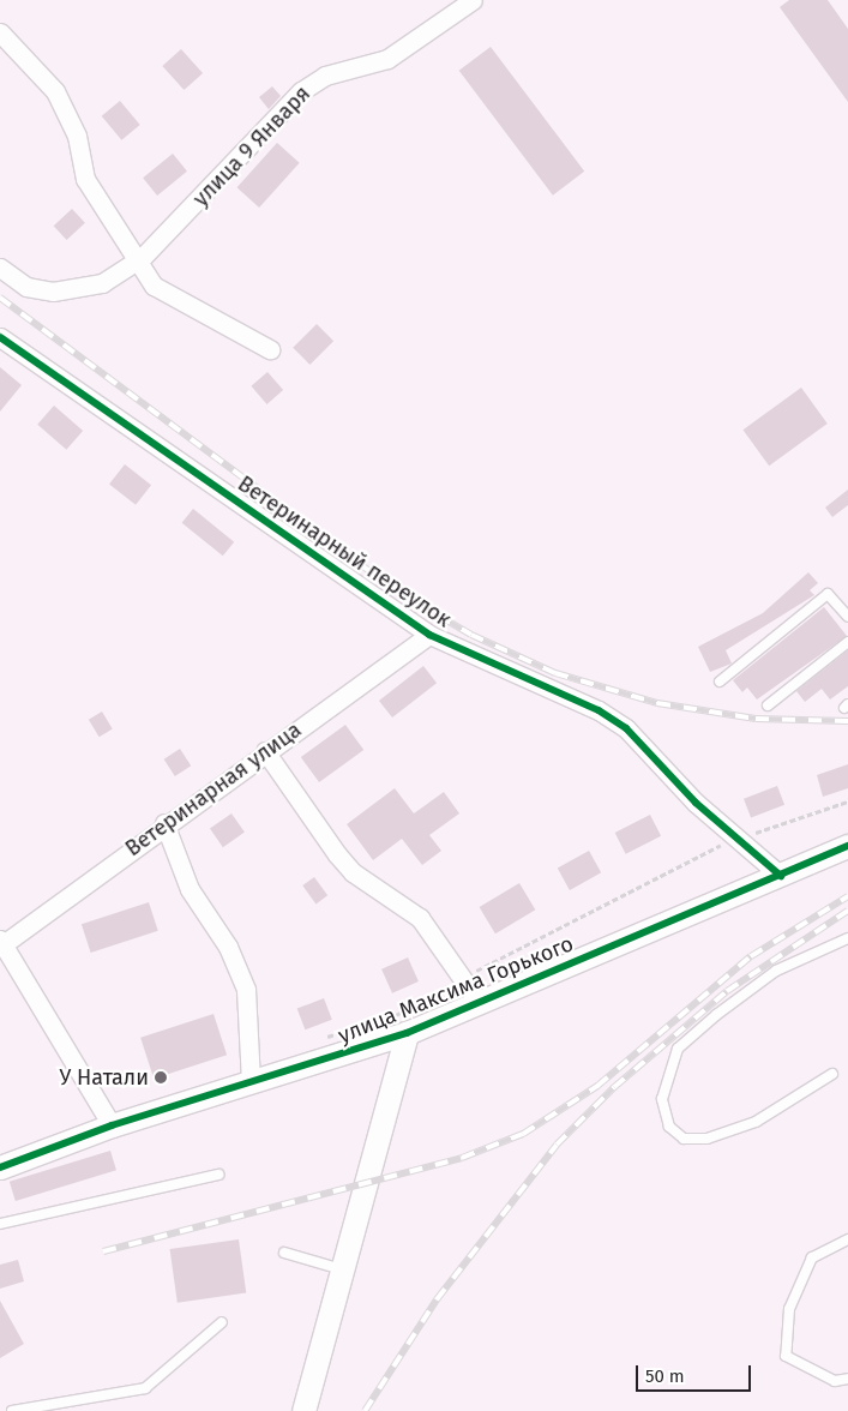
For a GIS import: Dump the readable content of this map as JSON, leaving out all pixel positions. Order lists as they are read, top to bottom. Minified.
{"streets":{"street":["улица 9 Января","Ветеринарный переулок","Ветеринарная улица","улица Максима Горького"]},"crossings":[["Ветеринарный переулок","Ветеринарная улица"],["Ветеринарный переулок","улица Максима Горького"]],"places":["У Натали"],"scale_bar":"50 m"}
